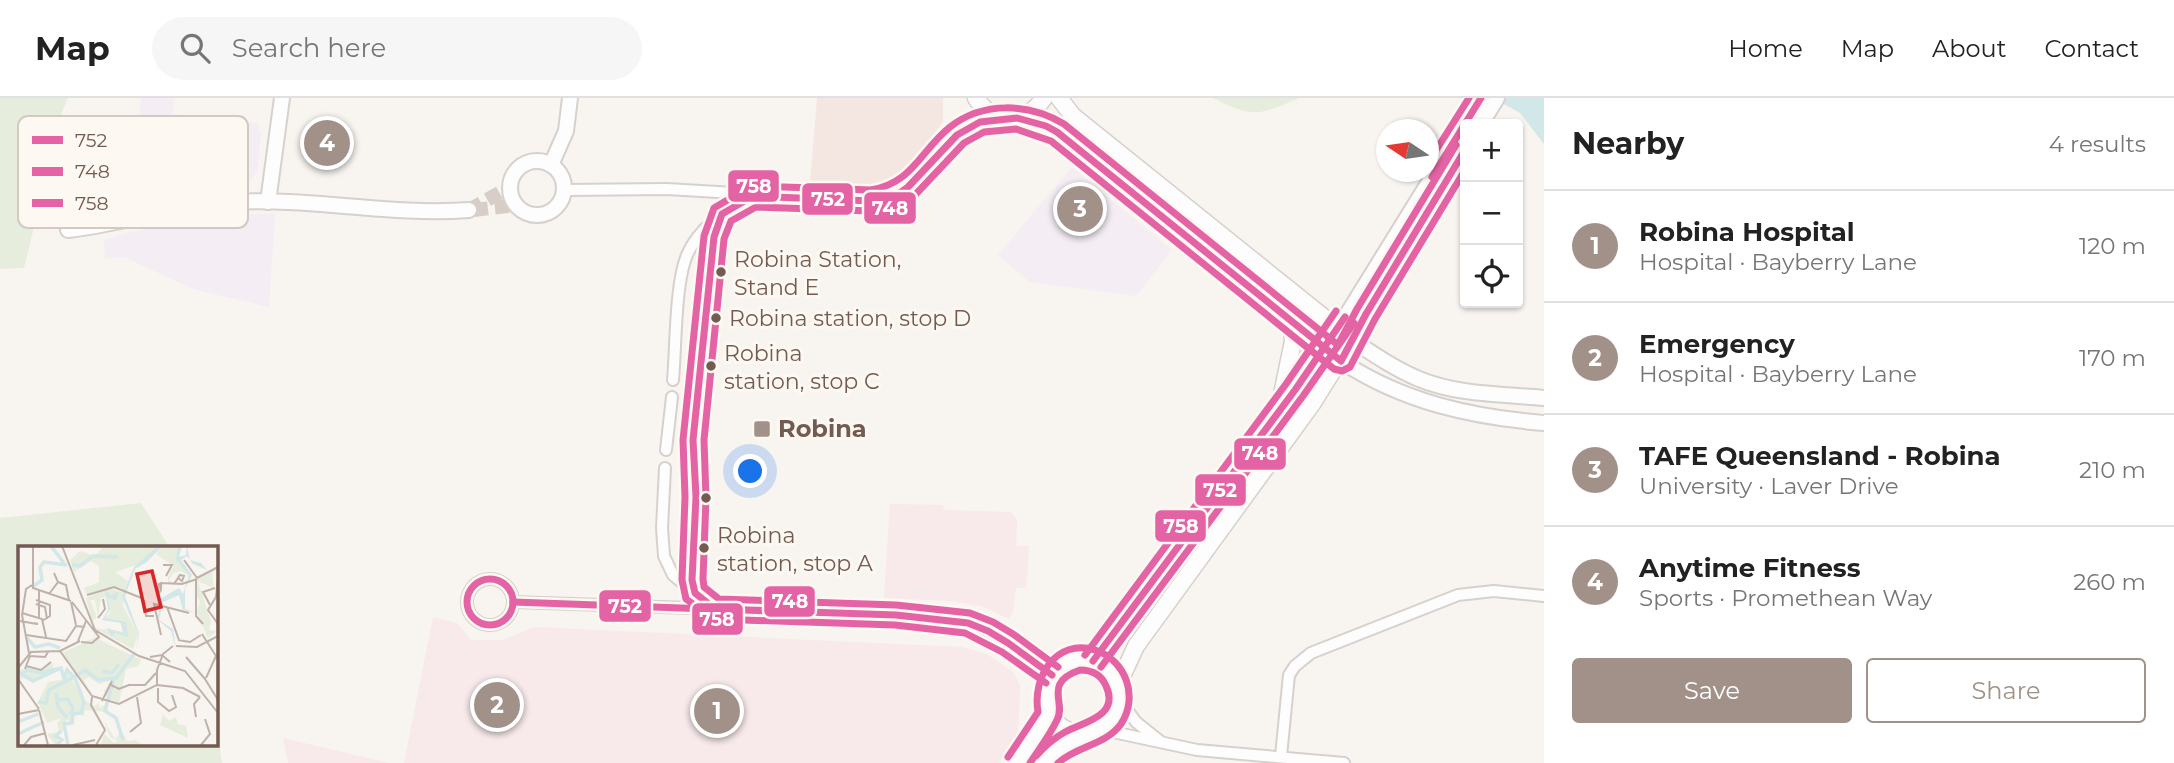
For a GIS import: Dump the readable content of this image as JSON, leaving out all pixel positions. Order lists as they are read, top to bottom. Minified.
{"places":{"other":["Robina Station, Stand E","Robina station, stop D","Robina station, stop C","Robina station, stop A"],"transit":["Robina"]},"lines":["transit line 752","transit line 758","transit line 748"],"legend":["752","748","758"],"north":"left","page":{"header":"Map","search":"Search here","nav":["Home","Map","About","Contact"],"heading":["Nearby","4 results"],"pins":["4","3","2","1"],"map_buttons":["+","−"],"list":[{"mark":"1","name":"Robina Hospital","note":"Hospital · Bayberry Lane","value":"120 m"},{"mark":"2","name":"Emergency","note":"Hospital · Bayberry Lane","value":"170 m"},{"mark":"3","name":"TAFE Queensland - Robina","note":"University · Laver Drive","value":"210 m"},{"mark":"4","name":"Anytime Fitness","note":"Sports · Promethean Way","value":"260 m"}],"buttons":["Save","Share"]}}
